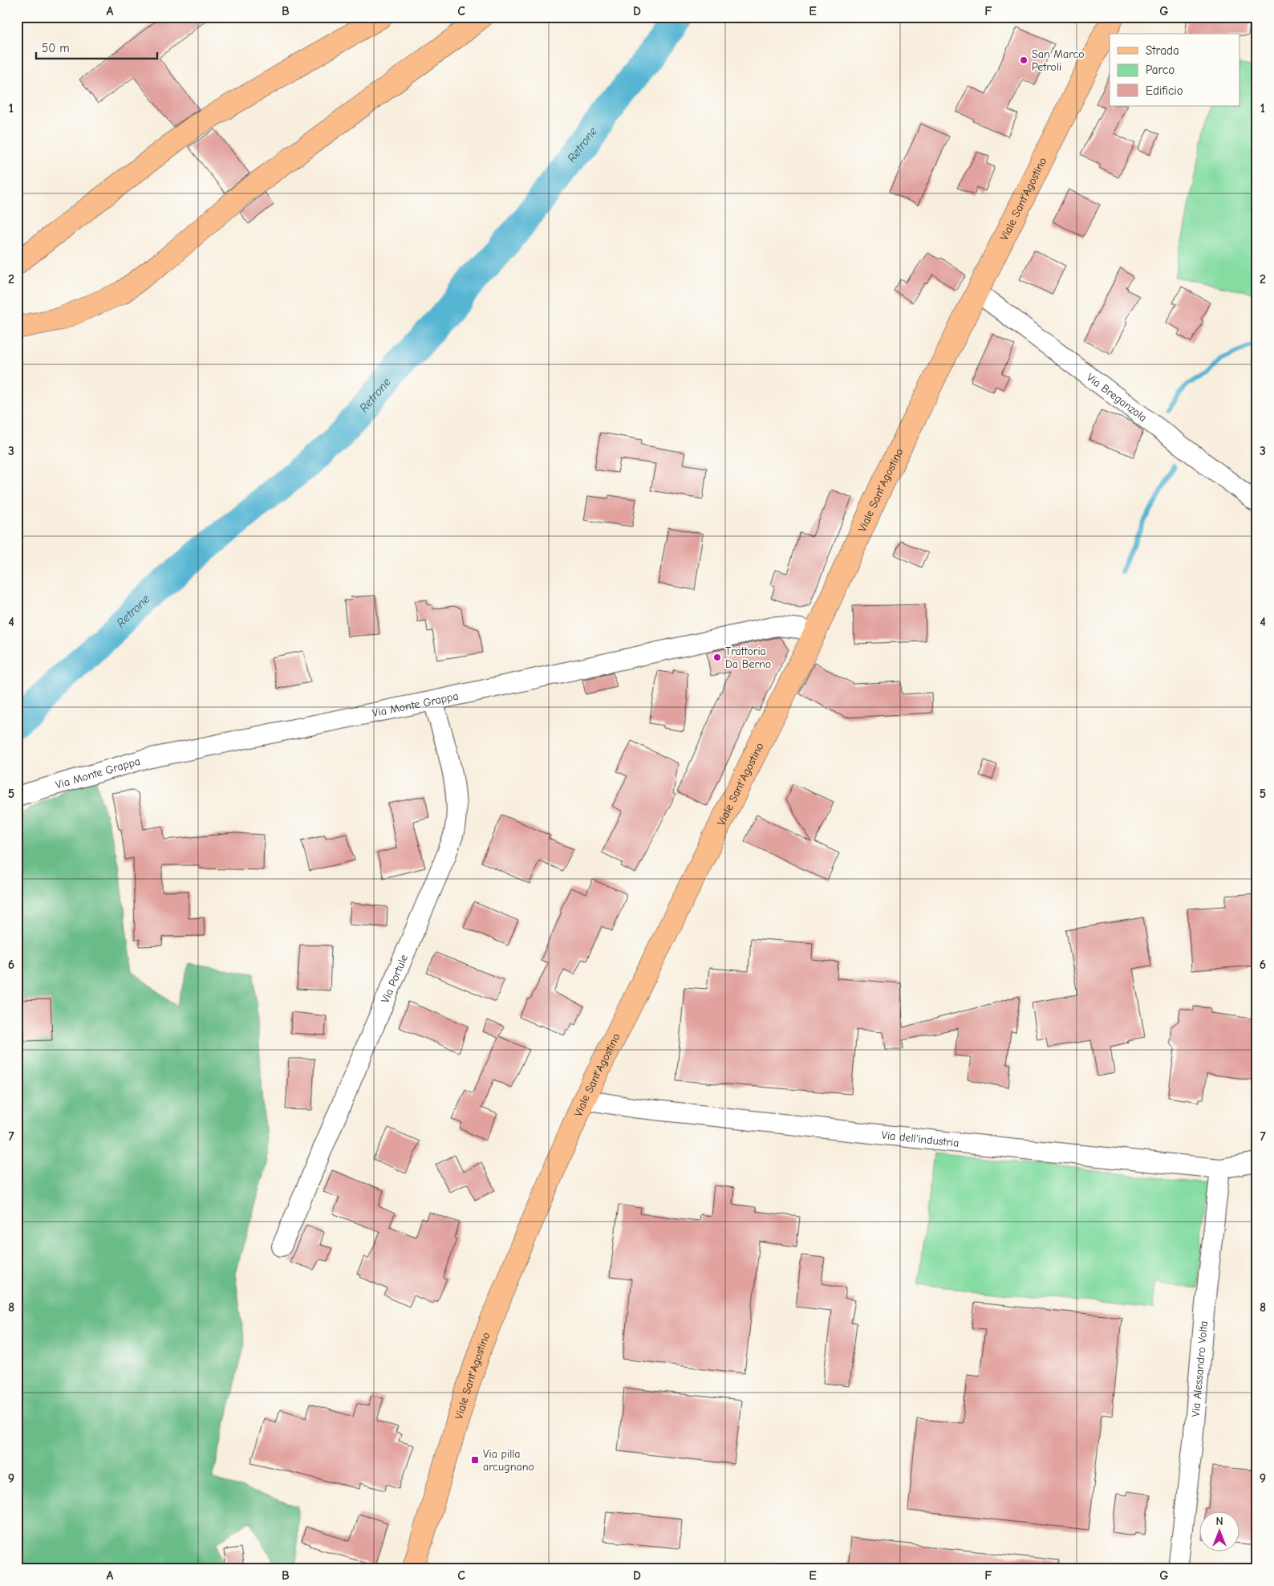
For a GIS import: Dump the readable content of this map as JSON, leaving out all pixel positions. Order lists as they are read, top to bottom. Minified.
{"streets":{"main road":["Viale Sant'Agostino"],"street":["Via Breganzola","Via Monte Grappa","Via Portule","Via dell'industria","Via Alessandro Volta"]},"crossings":[["Viale Sant'Agostino","Via Breganzola"],["Viale Sant'Agostino","Via Monte Grappa"],["Viale Sant'Agostino","Via dell'industria"],["Via Monte Grappa","Via Portule"],["Via dell'industria","Via Alessandro Volta"]],"water":["Retrone"],"places":{"other":["San Marco Petroli","Trattoria Da Berno"],"transit":["Via pilla arcugnano"]},"legend":["Strada","Parco","Edificio"],"scale_bar":"50 m","north":"top","grid":{"columns":["A","B","C","D","E","F","G"],"rows":["1","2","3","4","5","6","7","8","9"]}}
